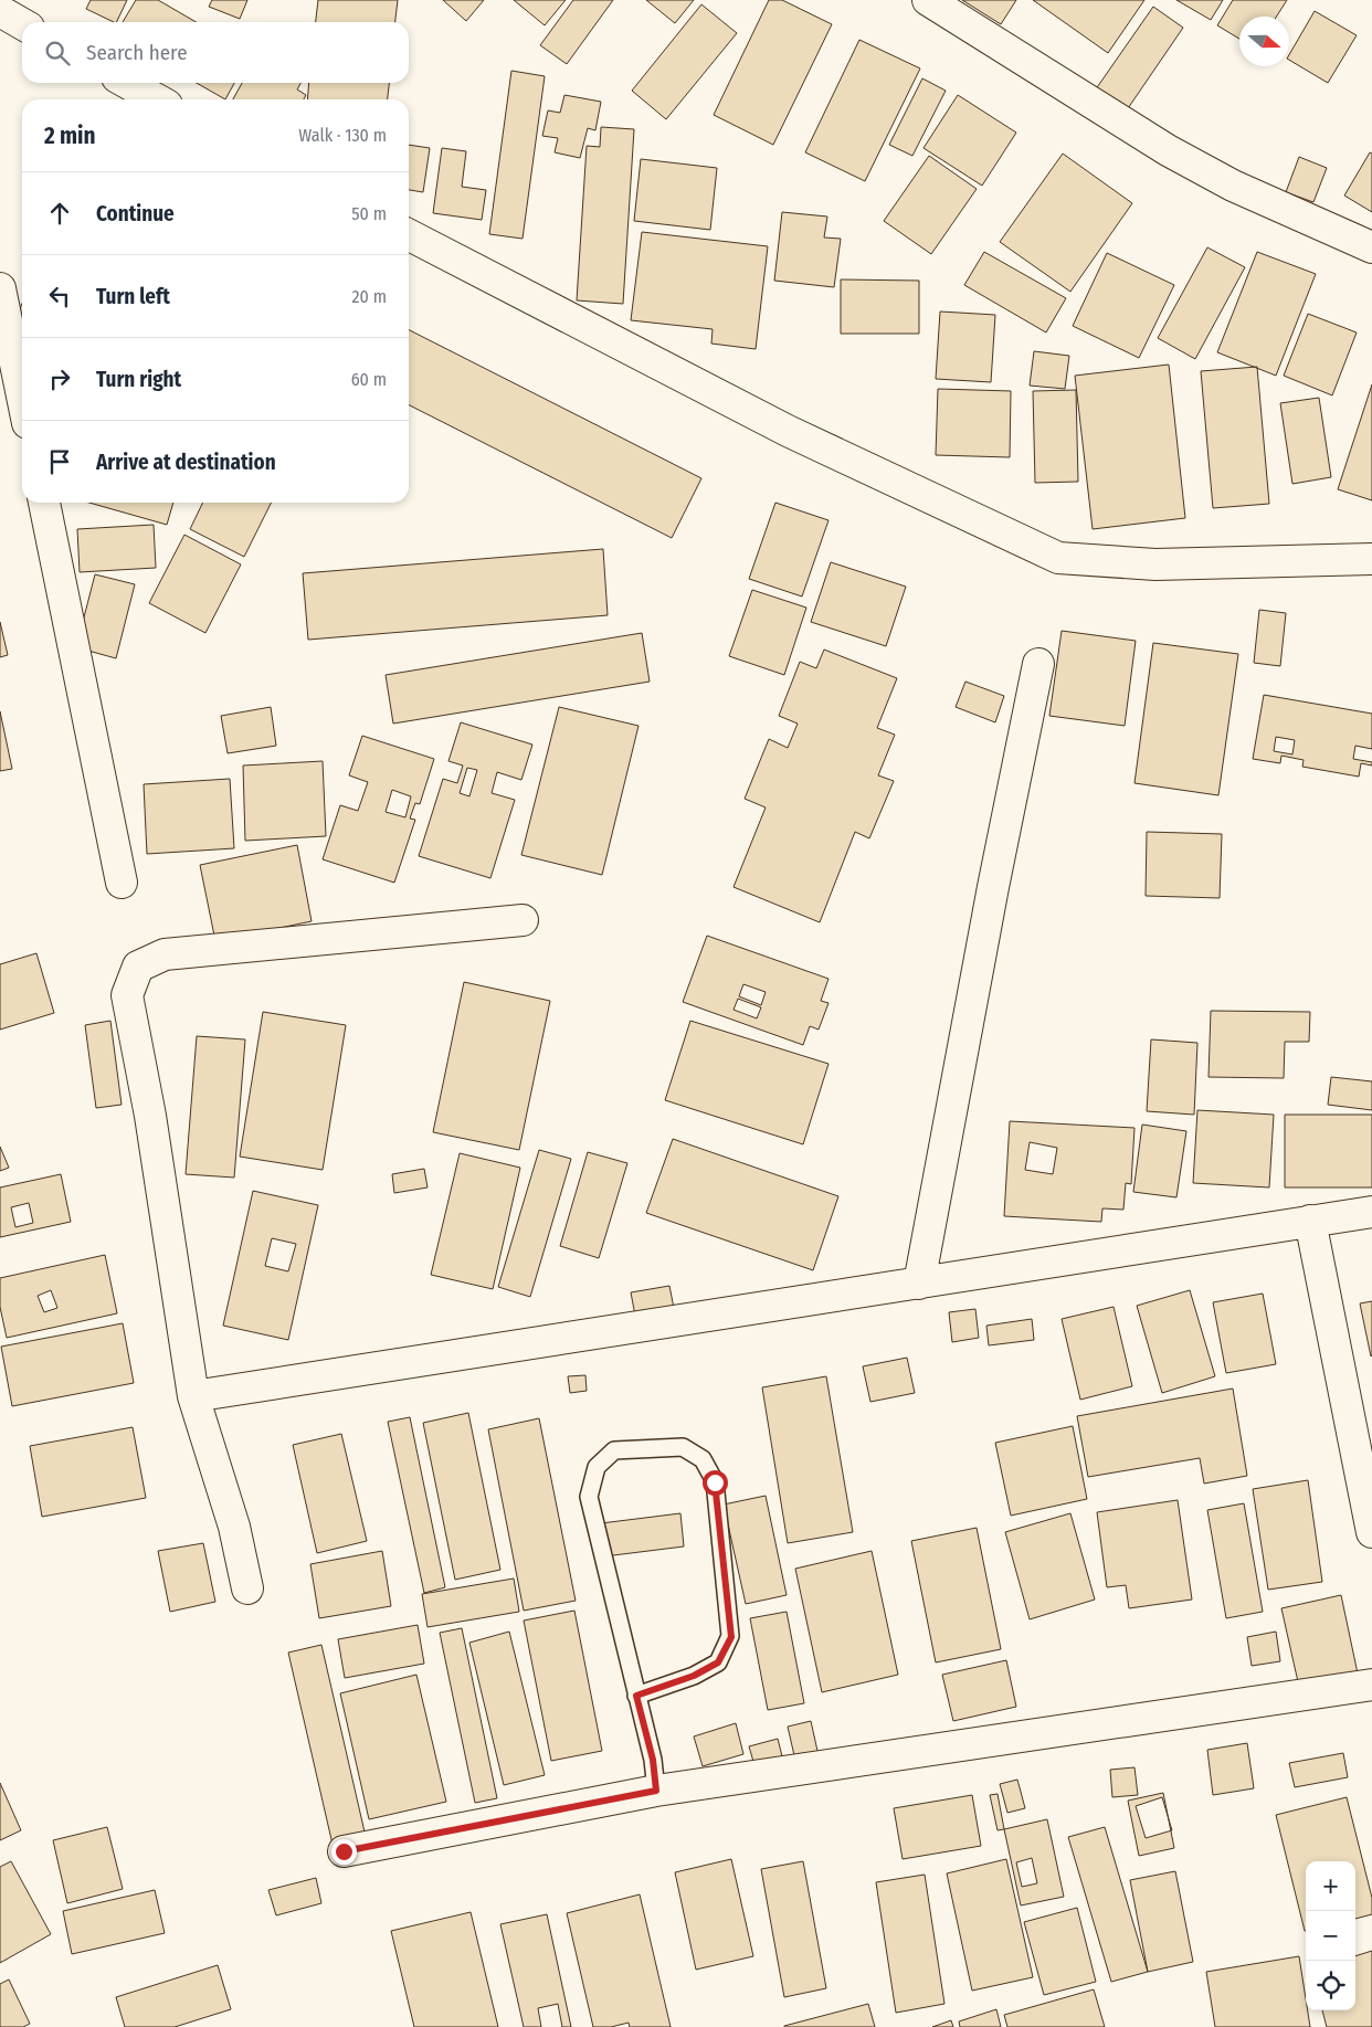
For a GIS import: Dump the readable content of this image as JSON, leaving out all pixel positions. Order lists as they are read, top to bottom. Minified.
{"north":"right","page":{"search":"Search here","heading":["2 min","Walk · 130 m"],"list":[["Continue","50 m"],["Turn left","20 m"],["Turn right","60 m"],"Arrive at destination"],"map_buttons":["+","−"]}}
